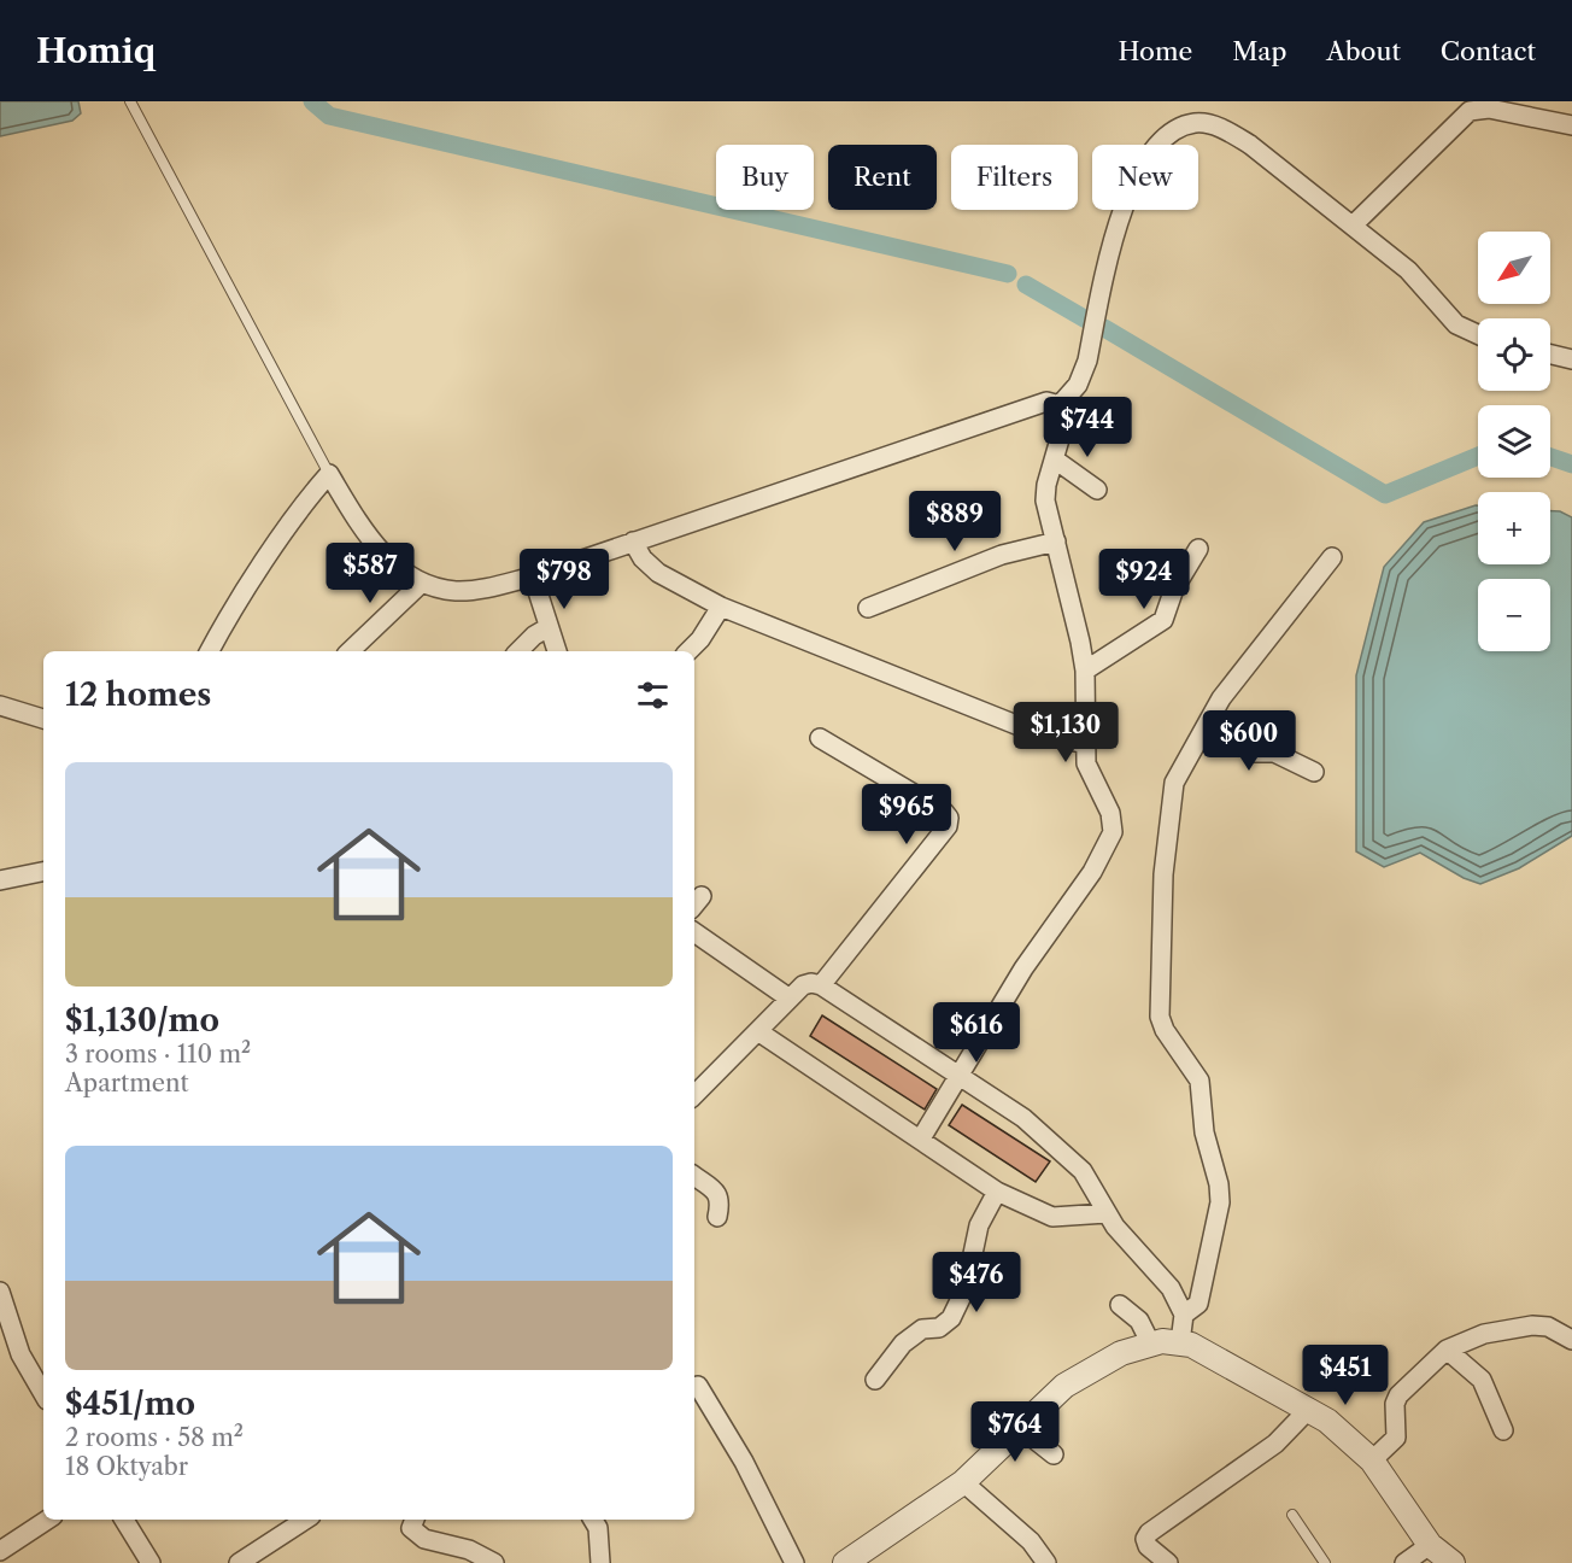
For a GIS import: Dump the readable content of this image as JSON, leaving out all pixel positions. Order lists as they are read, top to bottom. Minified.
{"north":"bottom left","page":{"header":"Homiq","nav":["Home","Map","About","Contact"],"chip":["Buy","Rent","Filters","New"],"map_buttons":["+","−"],"price":["$744","$889","$587","$798","$924","$1,130","$600","$965","$616","$476","$451","$764"],"heading":"12 homes","list":[{"name":"$1,130/mo","note":"3 rooms · 110 m² · Apartment"},{"name":"$451/mo","note":"2 rooms · 58 m² · 18 Oktyabr"}]}}
